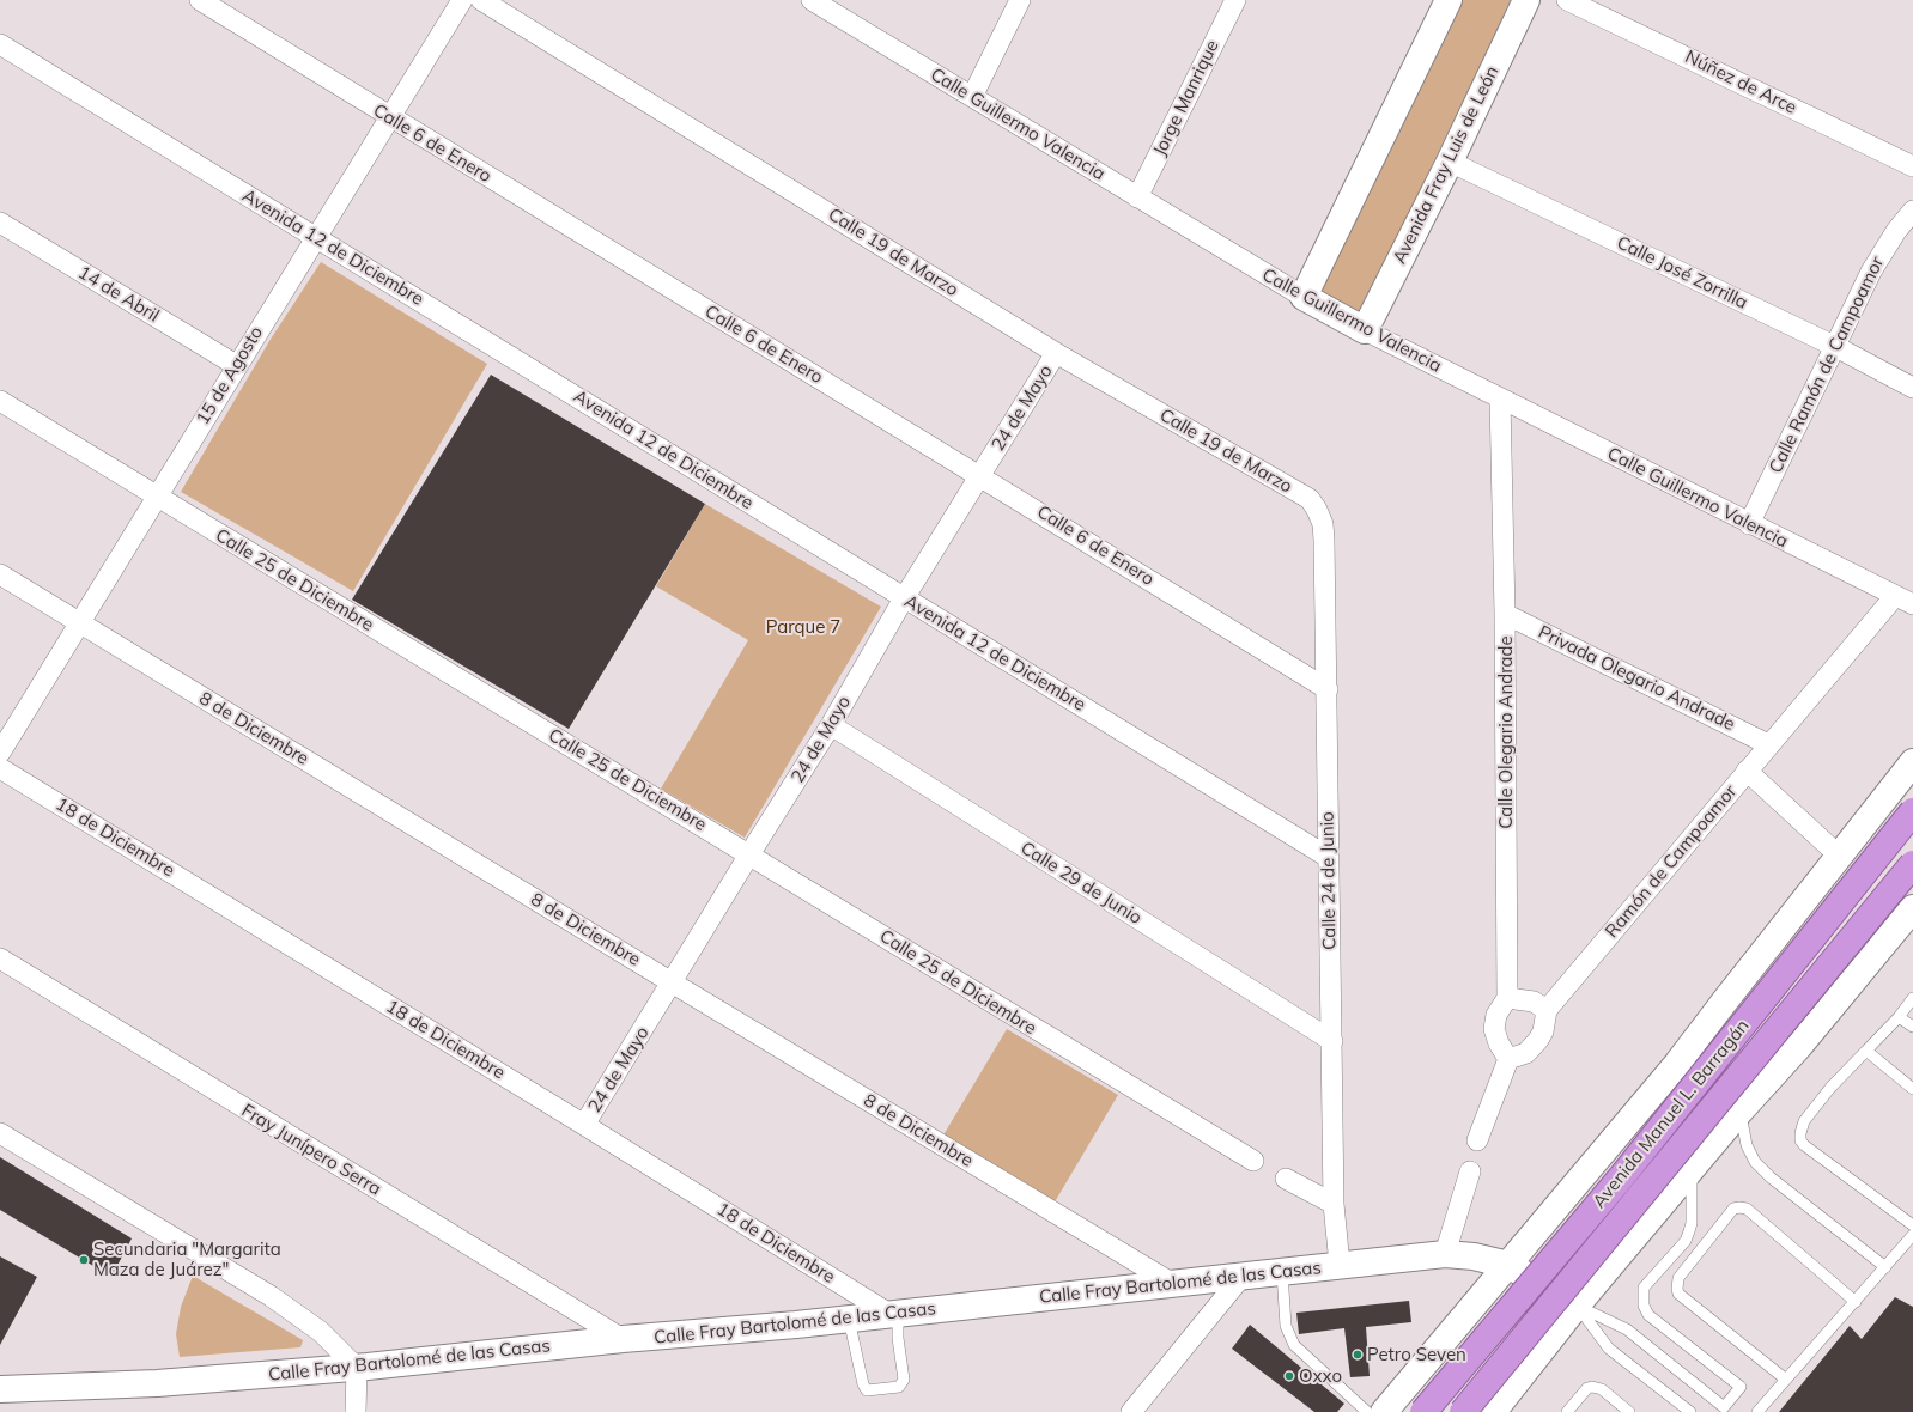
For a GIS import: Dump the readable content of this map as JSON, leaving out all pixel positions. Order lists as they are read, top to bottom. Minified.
{"streets":{"highway":["Avenida Manuel L. Barragán"],"street":["Núñez de Arce","Jorge Manrique","Calle Guillermo Valencia","Calle 6 de Enero","Avenida Fray Luis de León","Avenida 12 de Diciembre","Calle 19 de Marzo","Calle José Zorrilla","14 de Abril","Calle Ramón de Campoamor","15 de Agosto","24 de Mayo","Calle 25 de Diciembre","Privada Olegario Andrade","8 de Diciembre","Calle Olegario Andrade","18 de Diciembre","Ramón de Campoamor","Calle 24 de Junio","Calle 29 de Junio","Fray Junípero Serra","Calle Fray Bartolomé de las Casas"]},"crossings":[["Jorge Manrique","Calle Guillermo Valencia"],["Calle Guillermo Valencia","Avenida Fray Luis de León"],["Calle Guillermo Valencia","Calle Ramón de Campoamor"],["Calle Guillermo Valencia","Calle Olegario Andrade"],["Calle Guillermo Valencia","Ramón de Campoamor"],["Calle 6 de Enero","15 de Agosto"],["Calle 6 de Enero","24 de Mayo"],["Calle 6 de Enero","Calle 24 de Junio"],["Avenida Fray Luis de León","Calle José Zorrilla"],["Avenida 12 de Diciembre","15 de Agosto"],["Avenida 12 de Diciembre","24 de Mayo"],["Avenida 12 de Diciembre","Calle 24 de Junio"],["Calle 19 de Marzo","24 de Mayo"],["Calle 19 de Marzo","Calle 24 de Junio"],["Calle José Zorrilla","Calle Ramón de Campoamor"],["14 de Abril","15 de Agosto"],["15 de Agosto","Calle 25 de Diciembre"],["15 de Agosto","8 de Diciembre"],["24 de Mayo","Calle 25 de Diciembre"],["24 de Mayo","8 de Diciembre"],["24 de Mayo","18 de Diciembre"],["24 de Mayo","Calle 29 de Junio"],["Privada Olegario Andrade","Calle Olegario Andrade"],["Privada Olegario Andrade","Ramón de Campoamor"],["8 de Diciembre","Calle Fray Bartolomé de las Casas"],["Calle Olegario Andrade","Ramón de Campoamor"],["18 de Diciembre","Calle Fray Bartolomé de las Casas"],["Calle 24 de Junio","Calle 29 de Junio"],["Calle 24 de Junio","Calle Fray Bartolomé de las Casas"],["Fray Junípero Serra","Calle Fray Bartolomé de las Casas"]],"parks":["Parque 7"],"places":["Secundaria \"Margarita Maza de Juárez\"","Petro Seven","Oxxo"]}
